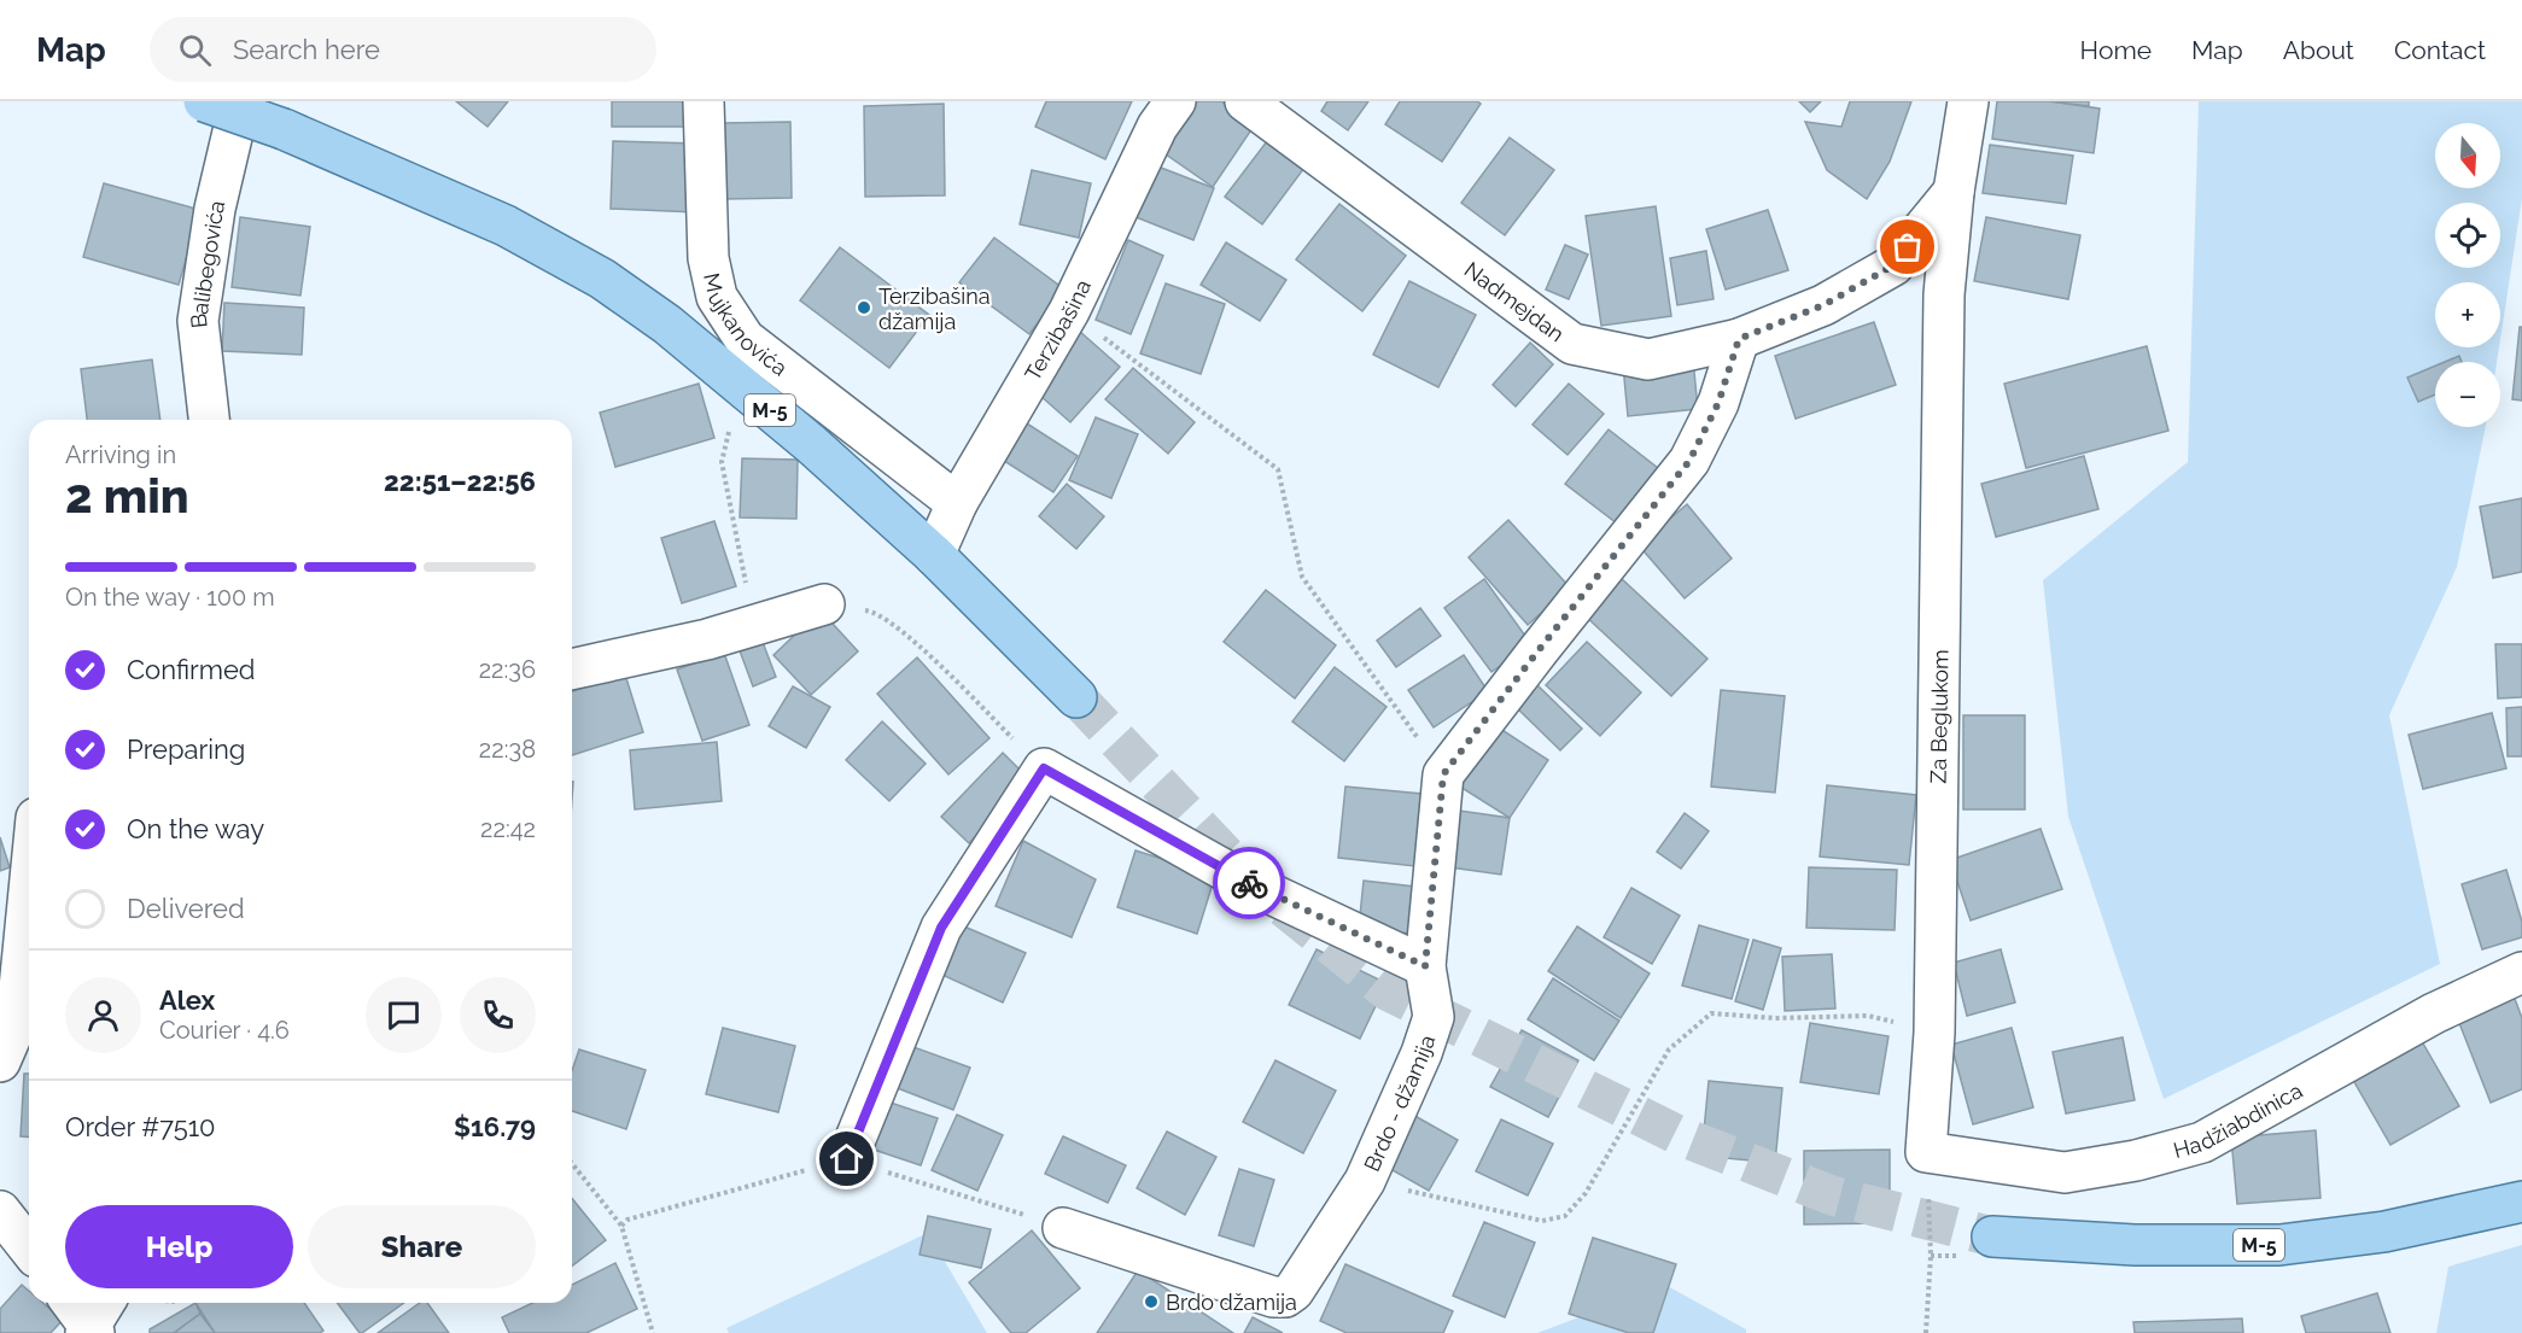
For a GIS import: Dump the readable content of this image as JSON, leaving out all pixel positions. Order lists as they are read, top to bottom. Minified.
{"streets":{"main road":["M-5"],"street":["Balibegovića","Nadmejdan","Mujkanovića","Terzibašina","Za Beglukom","Brdo - džamija","Hadžiabdinica"]},"crossings":[["Nadmejdan","Za Beglukom"],["Mujkanovića","Terzibašina"],["Terzibašina","M-5"],["Za Beglukom","Brdo - džamija"],["Za Beglukom","Hadžiabdinica"]],"places":["Terzibašina džamija","Brdo džamija"],"north":"bottom","page":{"header":"Map","search":"Search here","nav":["Home","Map","About","Contact"],"map_buttons":["+","−"],"heading":["2 min","Arriving in","22:51–22:56"],"panel":["Alex","Courier · 4.6","Order #7510","$16.79"],"bar":"On the way · 100 m","list":[["Confirmed","22:36"],["Preparing","22:38"],["On the way","22:42"],"Delivered"],"buttons":["Help","Share"]}}
